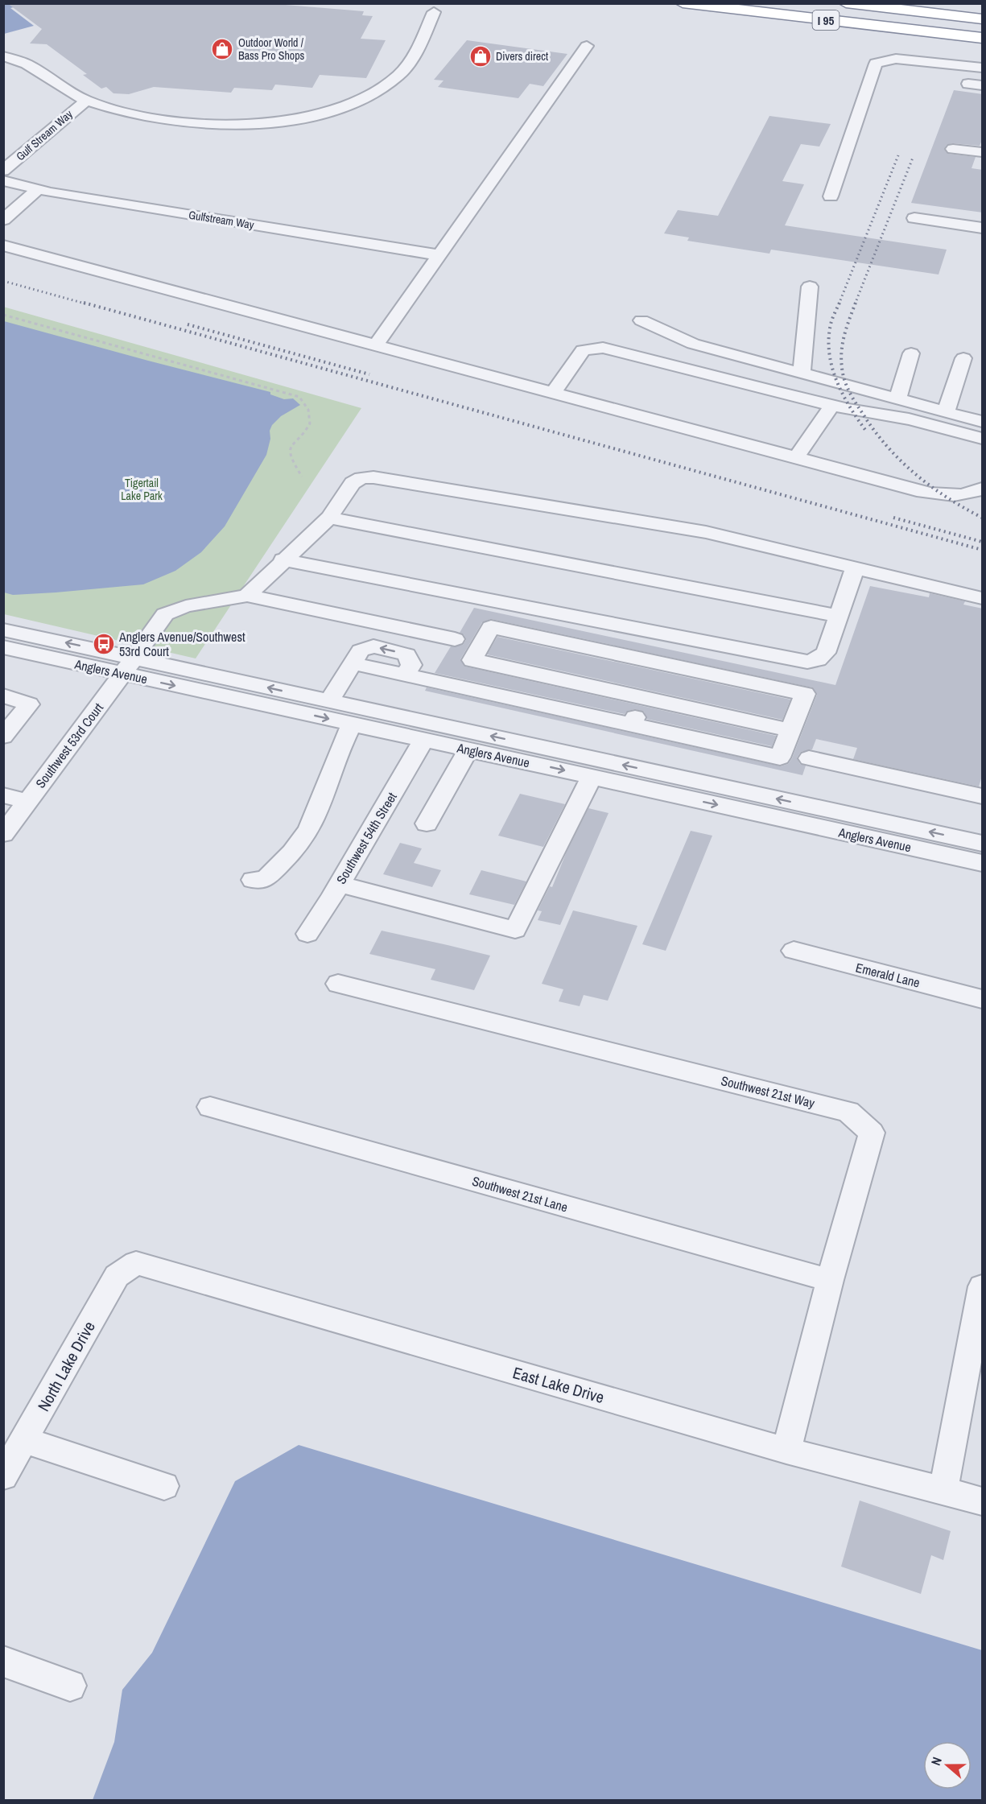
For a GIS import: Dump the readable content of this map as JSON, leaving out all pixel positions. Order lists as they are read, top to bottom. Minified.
{"streets":{"highway":["I 95"],"street":["Gulf Stream Way","Gulfstream Way","Anglers Avenue","Southwest 53rd Court","Southwest 54th Street","Emerald Lane","Southwest 21st Way","Southwest 21st Lane","North Lake Drive","East Lake Drive"]},"crossings":[["Anglers Avenue","Southwest 53rd Court"],["Anglers Avenue","Southwest 54th Street"],["Southwest 21st Way","Southwest 21st Lane"],["Southwest 21st Way","East Lake Drive"],["North Lake Drive","East Lake Drive"]],"parks":["Tigertail Lake Park"],"places":{"shop":["Outdoor World / Bass Pro Shops","Divers direct"],"bus stop":["Anglers Avenue/Southwest 53rd Court"]},"north":"left"}
